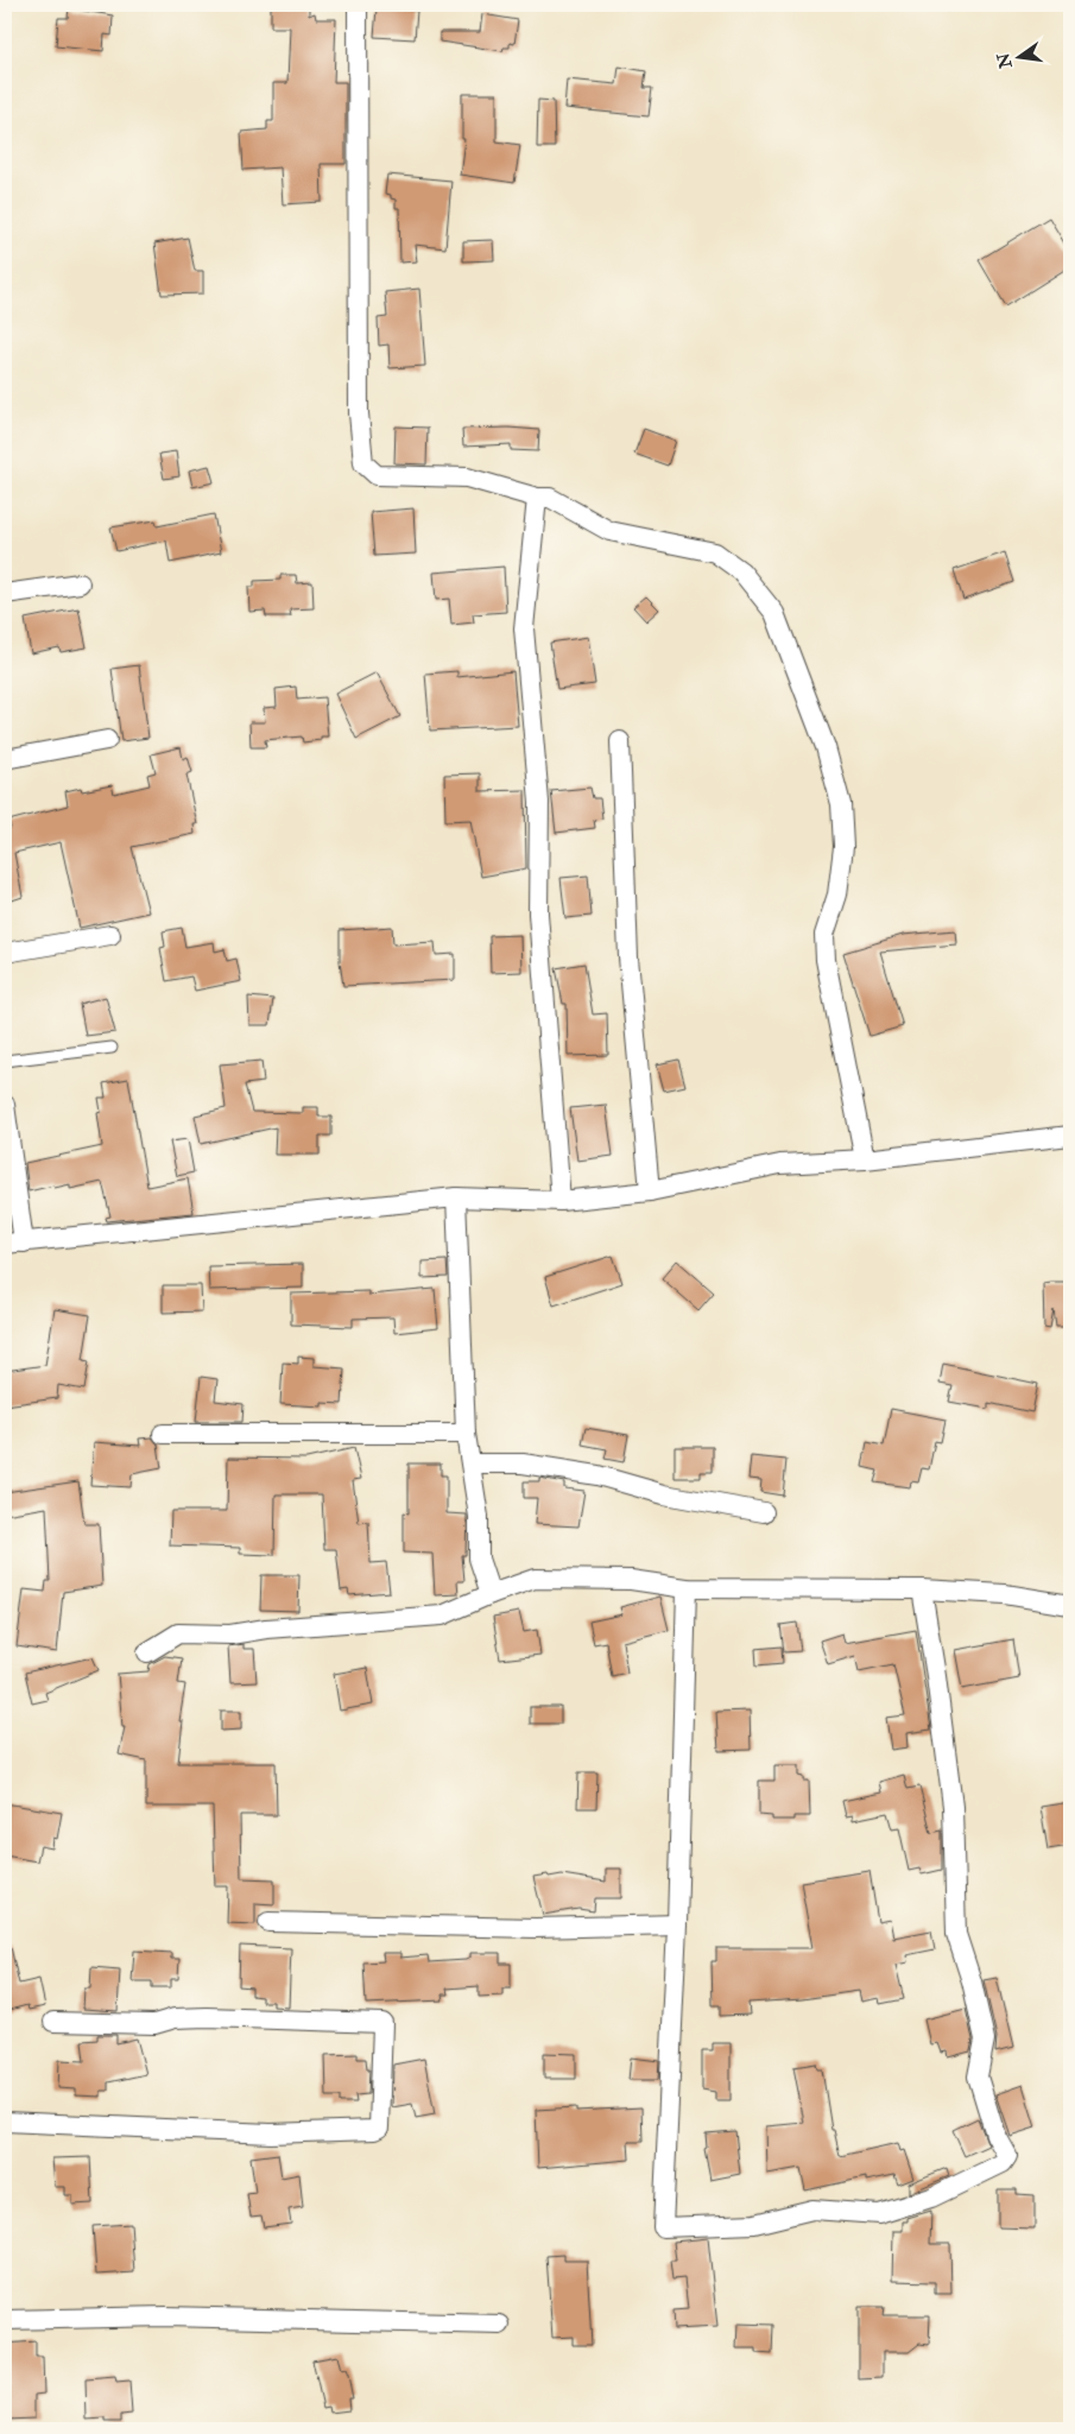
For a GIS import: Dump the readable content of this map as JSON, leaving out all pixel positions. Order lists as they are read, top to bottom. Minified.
{"north":"left"}
